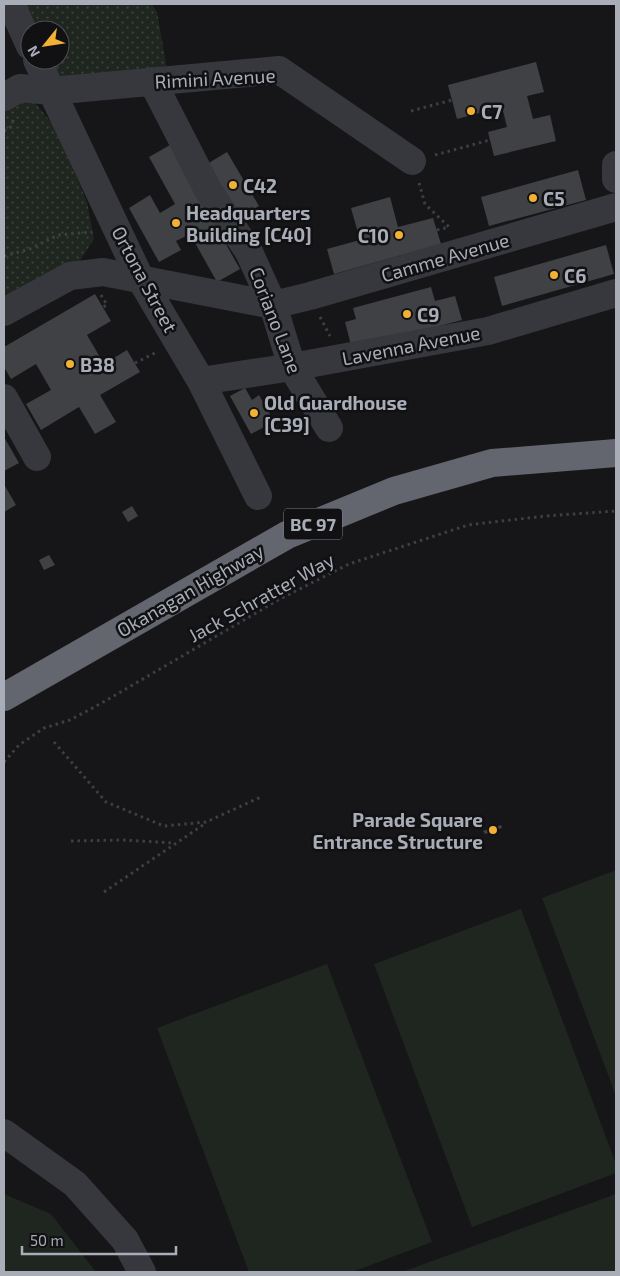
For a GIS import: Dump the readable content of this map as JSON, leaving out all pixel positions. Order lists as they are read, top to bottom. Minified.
{"streets":{"highway":["BC 97","Okanagan Highway"],"street":["Rimini Avenue","Camme Avenue","Ortona Street","Coriano Lane","Lavenna Avenue"],"path":["Jack Schratter Way"]},"crossings":[["Rimini Avenue","Ortona Street"],["Rimini Avenue","Coriano Lane"],["Camme Avenue","Coriano Lane"],["Ortona Street","Lavenna Avenue"],["Coriano Lane","Lavenna Avenue"]],"places":["C7","C42","C5","Headquarters Building [C40]","C10","C6","C9","B38","Old Guardhouse [C39]","Parade Square Entrance Structure"],"scale_bar":"50 m","north":"bottom left"}
